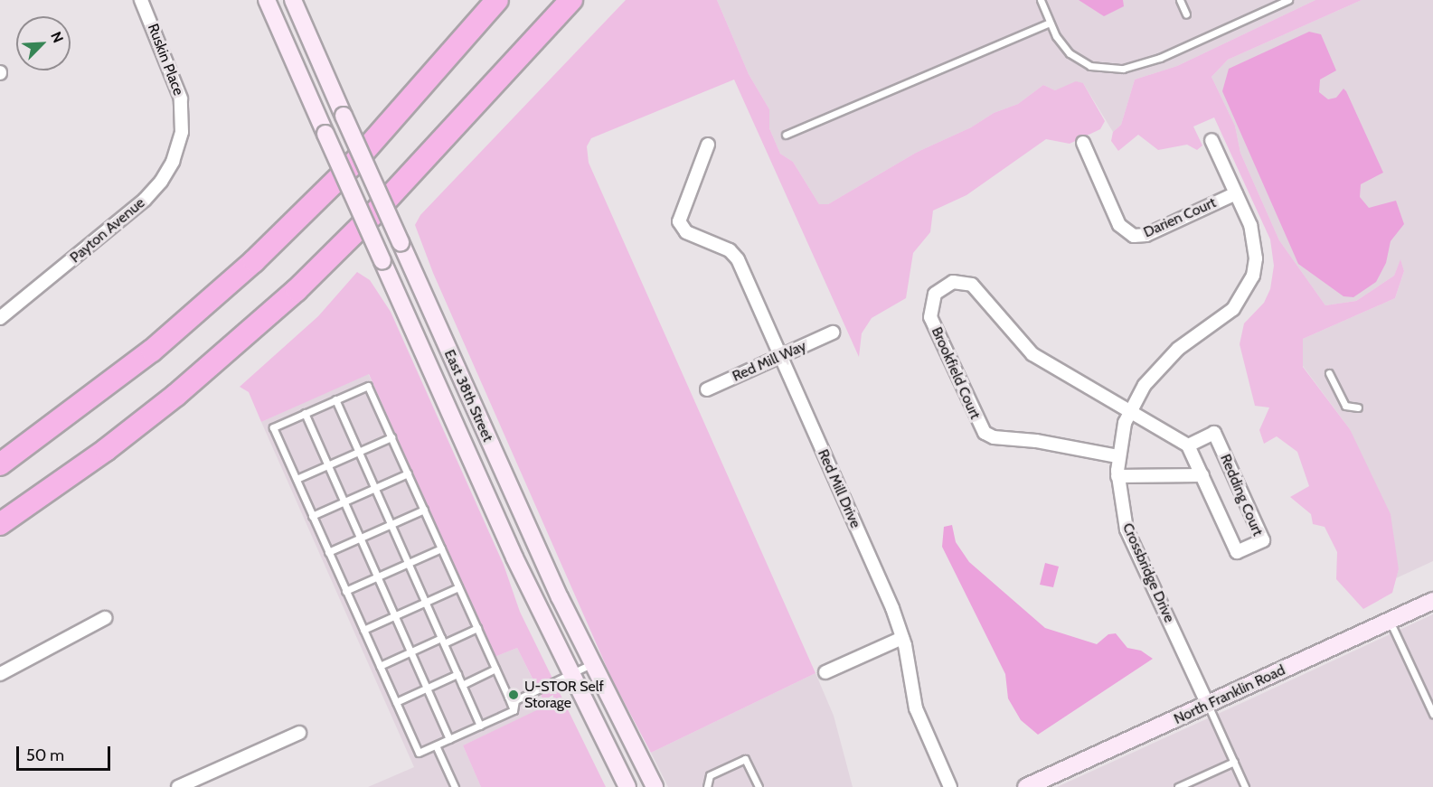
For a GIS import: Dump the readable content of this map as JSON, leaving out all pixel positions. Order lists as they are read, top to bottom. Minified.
{"streets":{"main road":["East 38th Street","North Franklin Road"],"street":["Ruskin Place","Darien Court","Payton Avenue","Red Mill Way","Brookfield Court","Red Mill Drive","Redding Court","Crossbridge Drive"]},"crossings":[["Ruskin Place","Payton Avenue"],["Darien Court","Crossbridge Drive"],["Red Mill Way","Red Mill Drive"],["Brookfield Court","Crossbridge Drive"],["Crossbridge Drive","North Franklin Road"]],"places":["U-STOR Self Storage"],"scale_bar":"50 m","north":"top right"}
